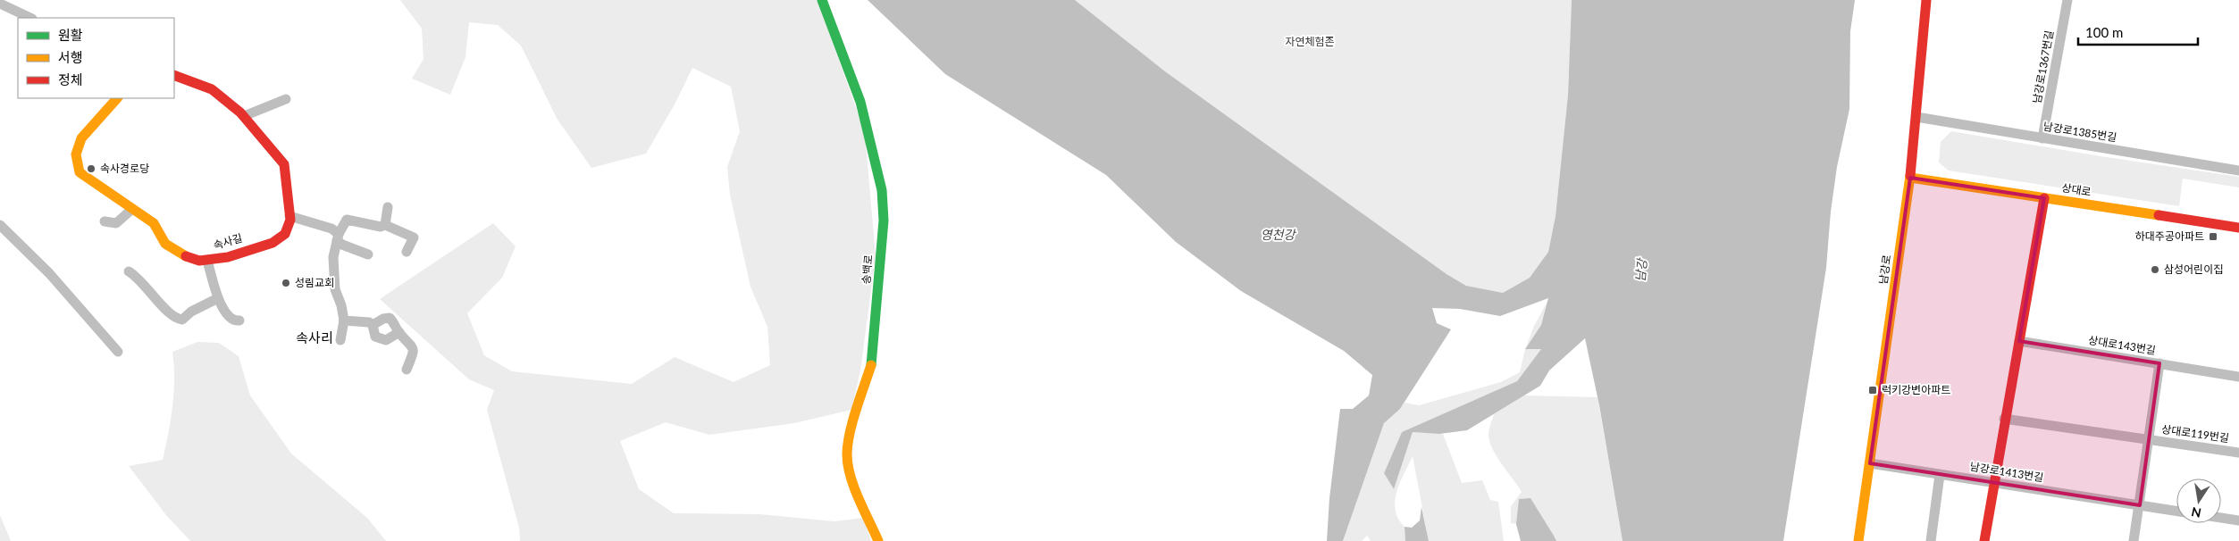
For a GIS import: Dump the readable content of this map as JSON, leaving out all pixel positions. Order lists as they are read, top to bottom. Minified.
{"streets":{"street":["남강로1367번길","남강로1385번길","상대로","속사길","송백로","남강로","상대로143번길","상대로119번길","남강로1413번길"]},"crossings":[["남강로1367번길","남강로1385번길"],["남강로1385번길","남강로"],["상대로","남강로"],["남강로","남강로1413번길"],["상대로143번길","상대로119번길"]],"districts":["속사리"],"water":["영천강","남강"],"parks":["자연체험존"],"places":{"other":["속사경로당","삼성어린이집","성림교회"],"transit":["하대주공아파트","럭키강변아파트"]},"legend":["원활","서행","정체"],"scale_bar":"100 m","north":"bottom"}
